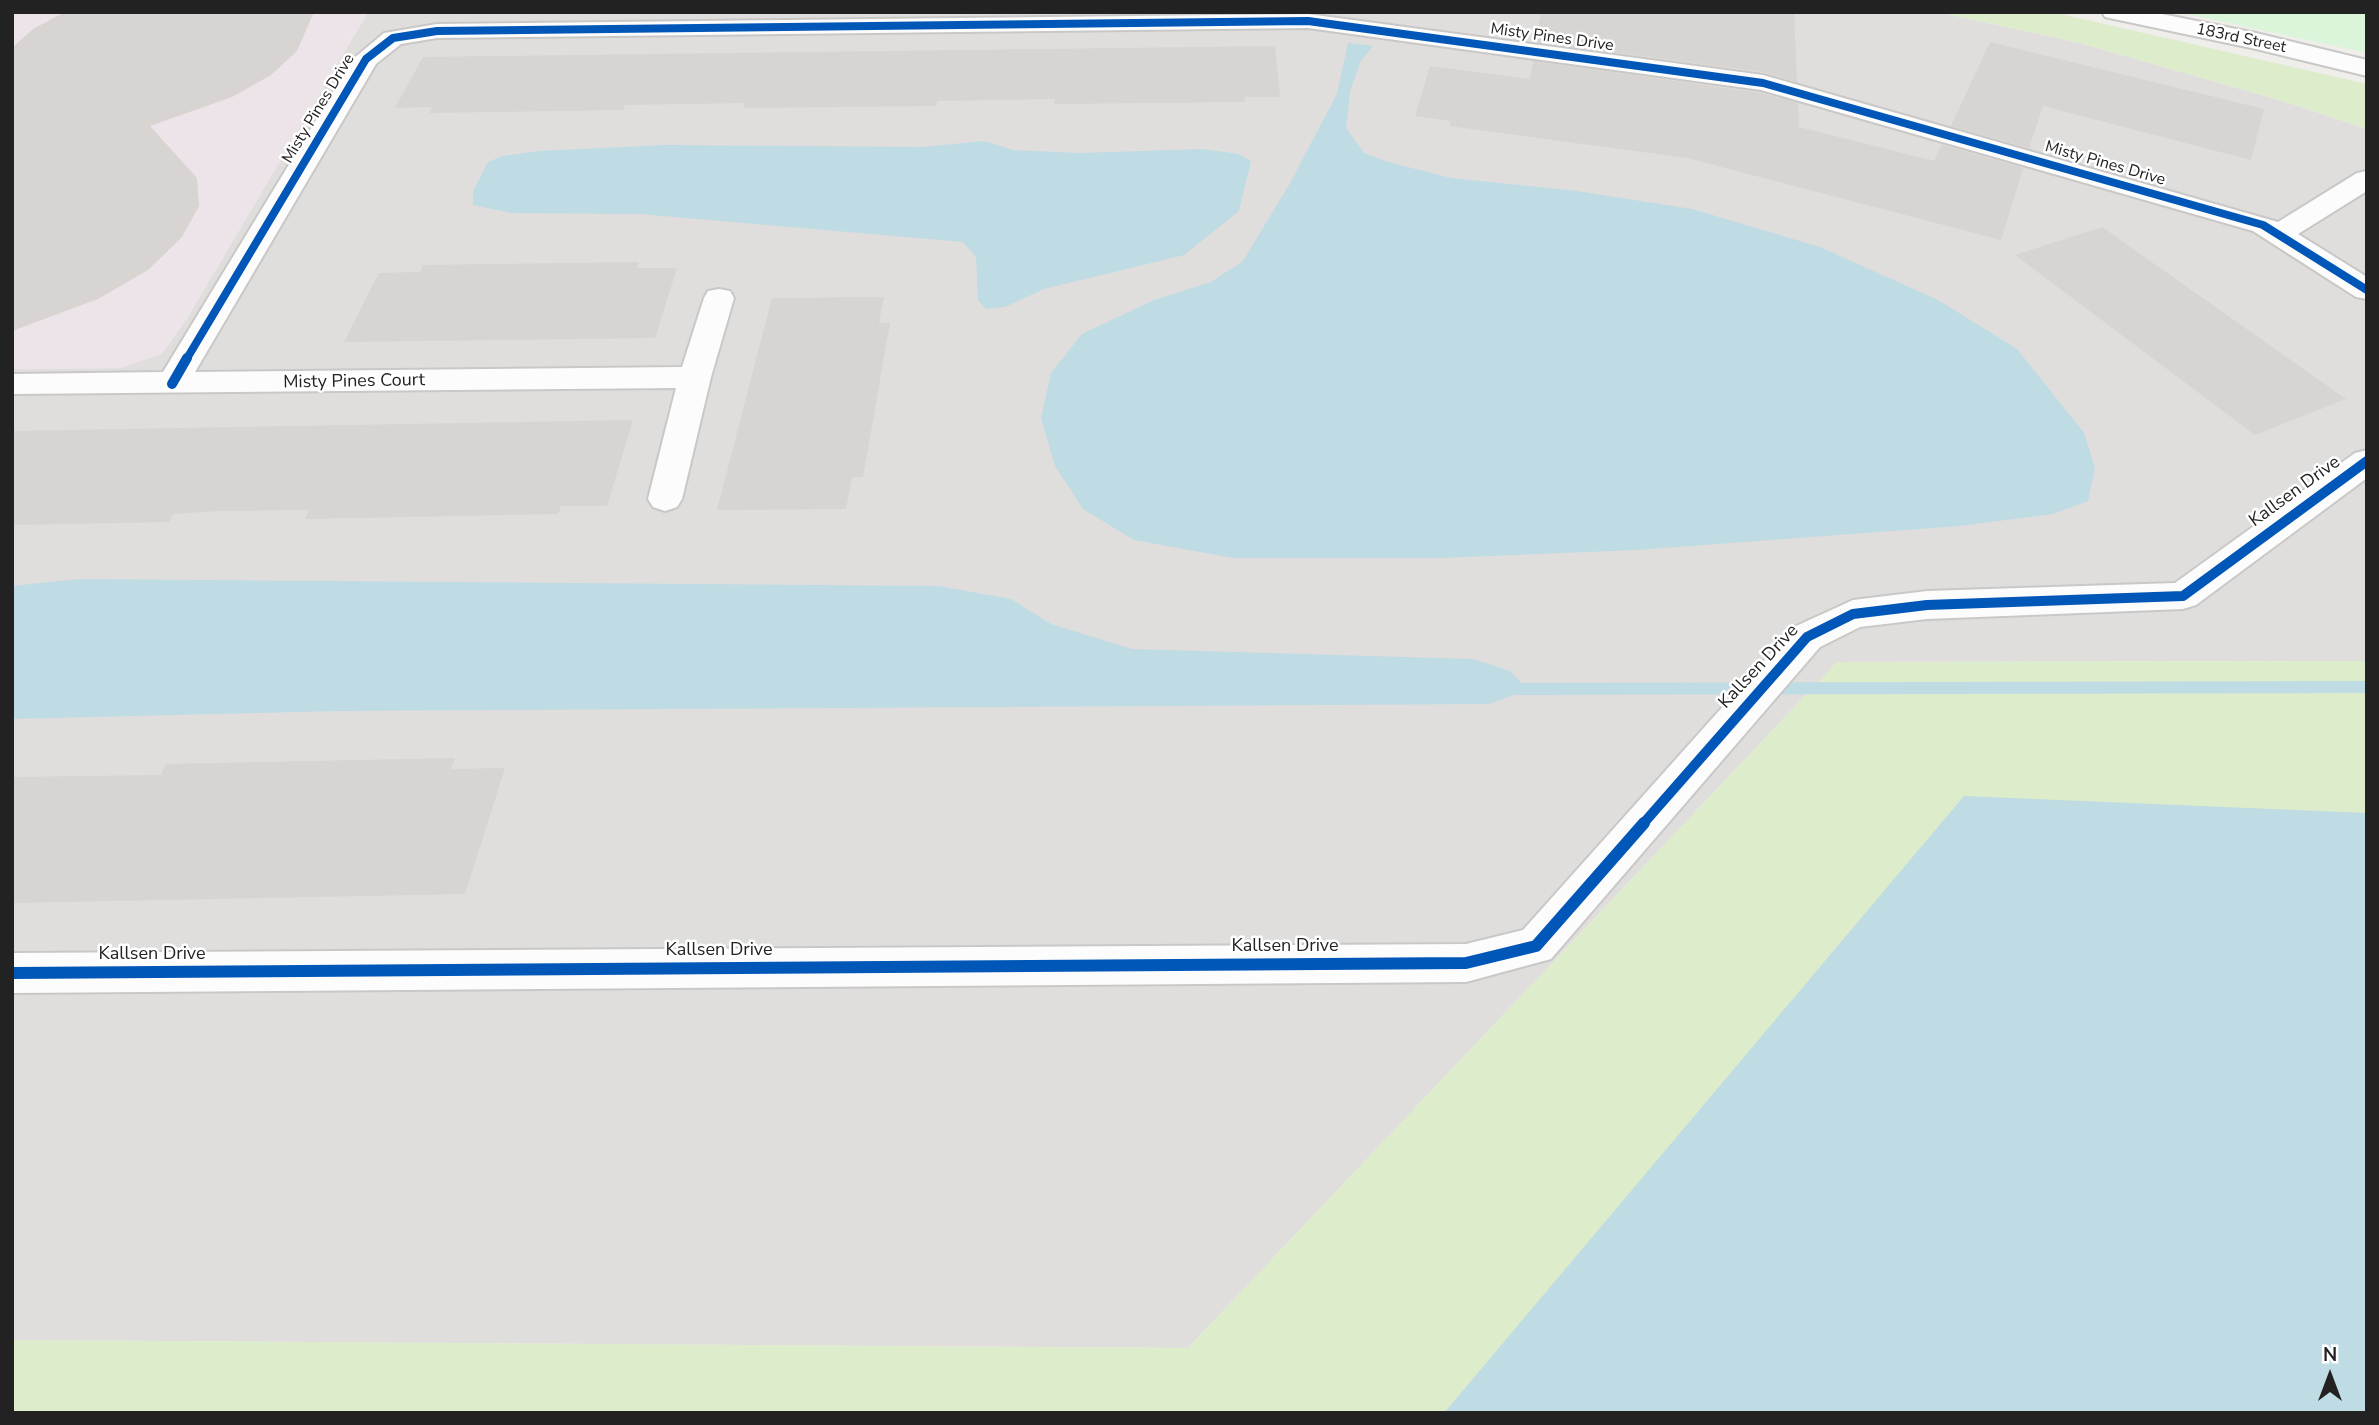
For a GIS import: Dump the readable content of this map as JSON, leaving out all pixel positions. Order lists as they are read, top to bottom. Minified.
{"streets":{"street":["Misty Pines Drive","183rd Street","Misty Pines Court","Kallsen Drive"]},"crossings":[["Misty Pines Drive","Misty Pines Court"]],"north":"top"}
